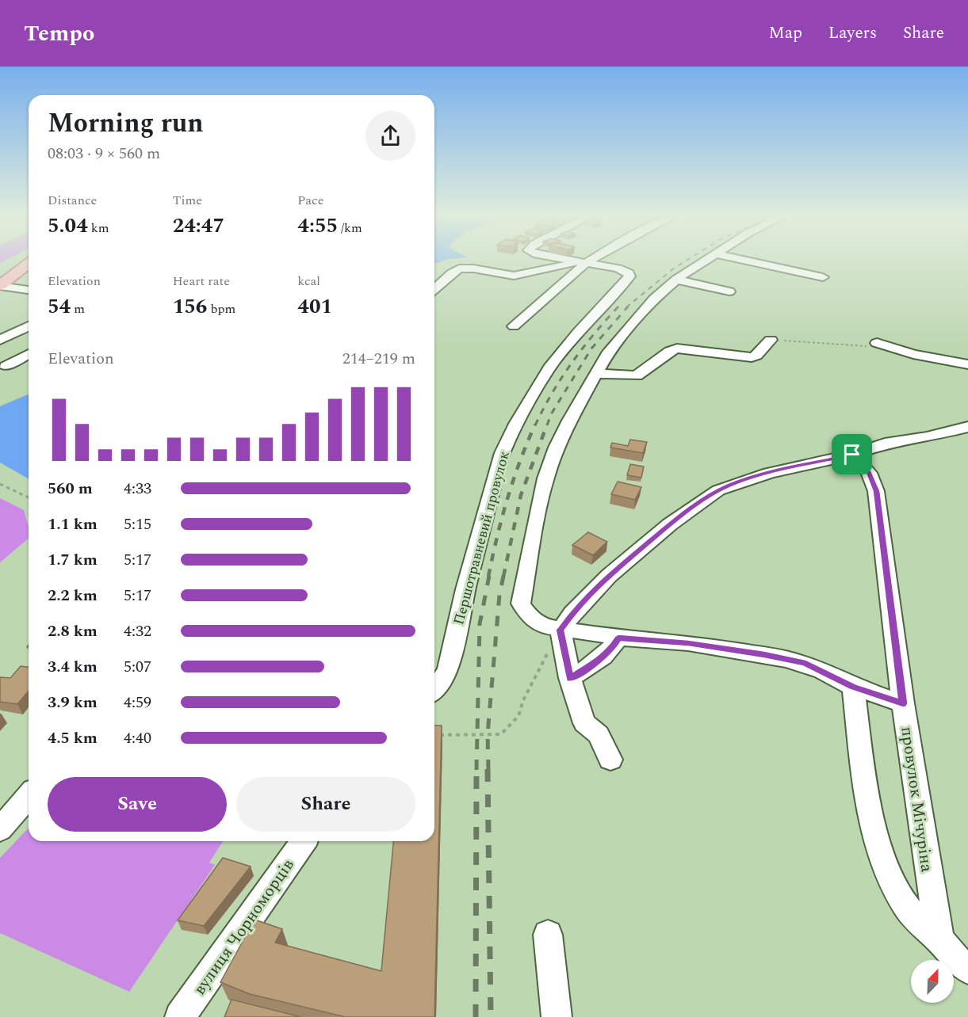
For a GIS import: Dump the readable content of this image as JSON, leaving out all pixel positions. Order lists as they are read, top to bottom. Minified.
{"streets":{"street":["Першотравневий провулок","провулок Мічуріна","вулиця Чорноморців"]},"north":"top right","page":{"header":"Tempo","nav":["Map","Layers","Share"],"heading":["Morning run","08:03 · 9 × 560 m"],"stats":[["Distance","5.04 km"],["Time","24:47"],["Pace","4:55 /km"],["Elevation","54 m"],["Heart rate","156 bpm"],["kcal","401"]],"chart":["Elevation","214–219 m"],"list":[{"name":"560 m","note":"4:33"},{"name":"1.1 km","note":"5:15"},{"name":"1.7 km","note":"5:17"},{"name":"2.2 km","note":"5:17"},{"name":"2.8 km","note":"4:32"},{"name":"3.4 km","note":"5:07"},{"name":"3.9 km","note":"4:59"},{"name":"4.5 km","note":"4:40"}],"buttons":["Save","Share"]}}
